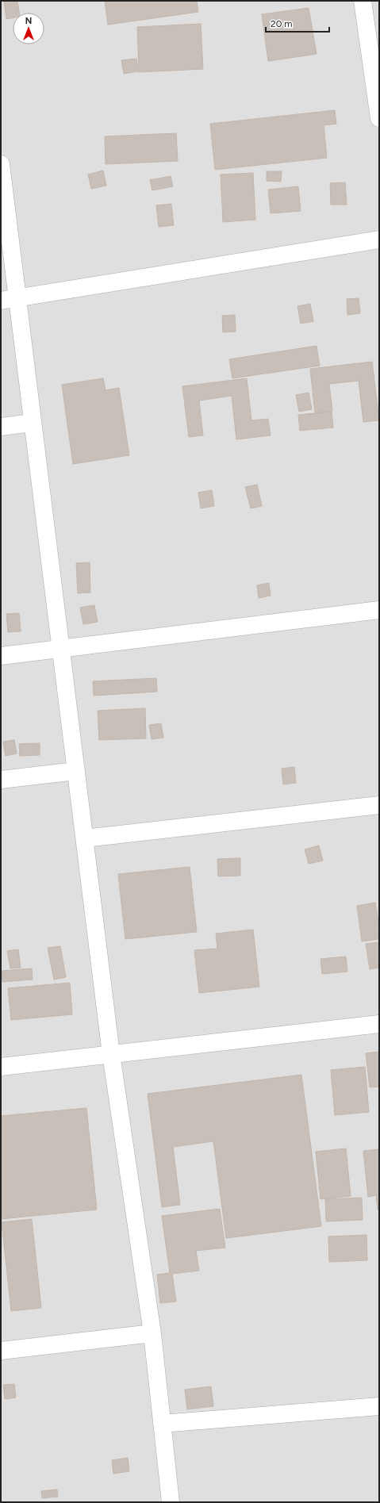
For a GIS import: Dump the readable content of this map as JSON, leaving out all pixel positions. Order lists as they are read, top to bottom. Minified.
{"scale_bar":"20 m","north":"top"}
